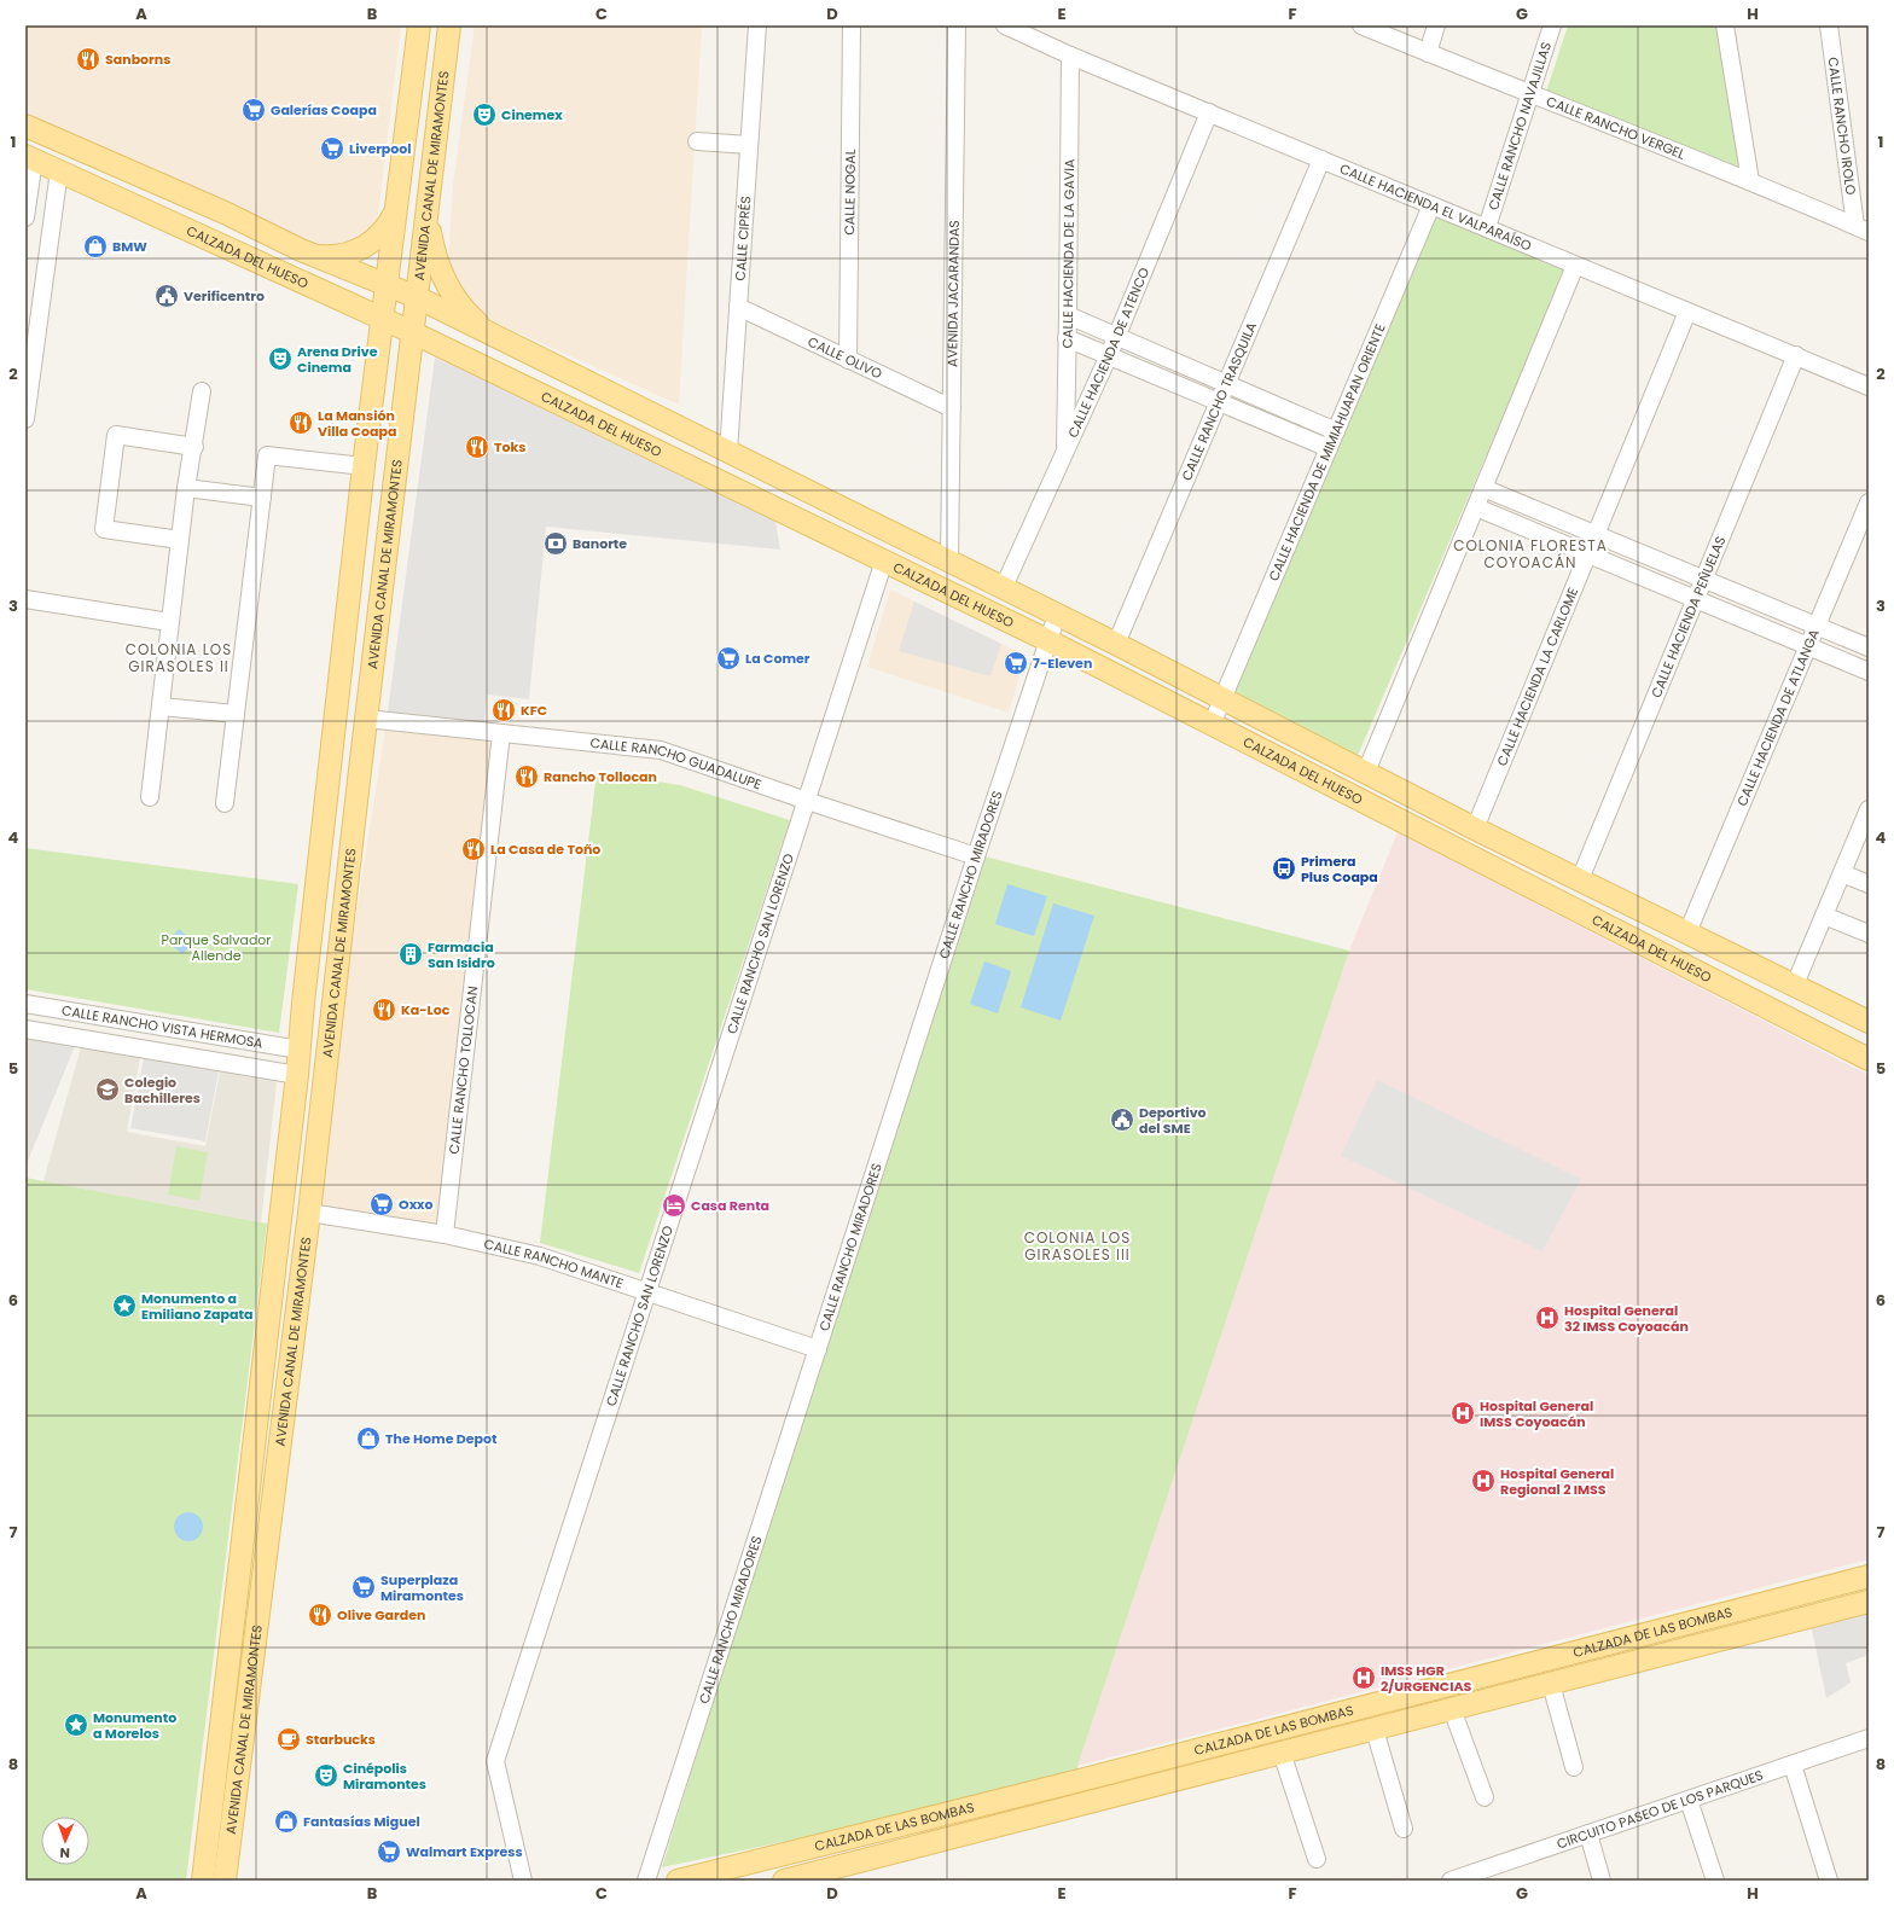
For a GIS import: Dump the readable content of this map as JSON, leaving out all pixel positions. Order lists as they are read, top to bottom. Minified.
{"streets":{"main road":["AVENIDA CANAL DE MIRAMONTES","CALZADA DEL HUESO","CALZADA DE LAS BOMBAS"],"street":["CALLE RANCHO NAVAJILLAS","CALLE RANCHO IROLO","CALLE RANCHO VERGEL","CALLE NOGAL","CALLE HACIENDA EL VALPARAÍSO","CALLE CIPRÉS","CALLE HACIENDA DE LA GAVIA","AVENIDA JACARANDAS","CALLE HACIENDA DE ATENCO","CALLE OLIVO","CALLE RANCHO TRASQUILA","CALLE HACIENDA DE MIMIAHUAPAN ORIENTE","CALLE HACIENDA PEÑUELAS","CALLE HACIENDA LA CARLOME","CALLE HACIENDA DE ATLANGA","CALLE RANCHO GUADALUPE","CALLE RANCHO MIRADORES","CALLE RANCHO SAN LORENZO","CALLE RANCHO VISTA HERMOSA","CALLE RANCHO TOLLOCAN","CALLE RANCHO MANTE","CIRCUITO PASEO DE LOS PARQUES"]},"crossings":[["CALLE RANCHO NAVAJILLAS","CALLE RANCHO VERGEL"],["CALLE RANCHO NAVAJILLAS","CALLE HACIENDA EL VALPARAÍSO"],["CALLE RANCHO IROLO","CALLE RANCHO VERGEL"],["AVENIDA CANAL DE MIRAMONTES","CALZADA DEL HUESO"],["AVENIDA CANAL DE MIRAMONTES","CALLE RANCHO GUADALUPE"],["AVENIDA CANAL DE MIRAMONTES","CALLE RANCHO VISTA HERMOSA"],["AVENIDA CANAL DE MIRAMONTES","CALLE RANCHO MANTE"],["CALLE NOGAL","CALLE OLIVO"],["CALLE HACIENDA EL VALPARAÍSO","CALLE HACIENDA DE LA GAVIA"],["CALLE HACIENDA EL VALPARAÍSO","CALLE HACIENDA DE ATENCO"],["CALLE HACIENDA EL VALPARAÍSO","CALLE RANCHO TRASQUILA"],["CALLE HACIENDA EL VALPARAÍSO","CALLE HACIENDA DE MIMIAHUAPAN ORIENTE"],["CALLE HACIENDA EL VALPARAÍSO","CALLE HACIENDA PEÑUELAS"],["CALLE HACIENDA EL VALPARAÍSO","CALLE HACIENDA LA CARLOME"],["CALLE CIPRÉS","CALZADA DEL HUESO"],["CALLE CIPRÉS","CALLE OLIVO"],["CALLE HACIENDA DE LA GAVIA","CALLE HACIENDA DE ATENCO"],["CALZADA DEL HUESO","AVENIDA JACARANDAS"],["CALZADA DEL HUESO","CALLE HACIENDA DE ATENCO"],["CALZADA DEL HUESO","CALLE RANCHO TRASQUILA"],["CALZADA DEL HUESO","CALLE HACIENDA DE MIMIAHUAPAN ORIENTE"],["CALZADA DEL HUESO","CALLE HACIENDA PEÑUELAS"],["CALZADA DEL HUESO","CALLE HACIENDA LA CARLOME"],["CALZADA DEL HUESO","CALLE HACIENDA DE ATLANGA"],["CALZADA DEL HUESO","CALLE RANCHO MIRADORES"],["CALZADA DEL HUESO","CALLE RANCHO SAN LORENZO"],["AVENIDA JACARANDAS","CALLE OLIVO"],["CALLE RANCHO GUADALUPE","CALLE RANCHO MIRADORES"],["CALLE RANCHO GUADALUPE","CALLE RANCHO SAN LORENZO"],["CALLE RANCHO GUADALUPE","CALLE RANCHO TOLLOCAN"],["CALLE RANCHO MIRADORES","CALLE RANCHO MANTE"],["CALLE RANCHO SAN LORENZO","CALLE RANCHO MANTE"],["CALLE RANCHO TOLLOCAN","CALLE RANCHO MANTE"]],"districts":["COLONIA FLORESTA COYOACÁN","COLONIA LOS GIRASOLES II","COLONIA LOS GIRASOLES III"],"parks":["Parque Salvador Allende"],"places":{"restaurant":["Sanborns","La Mansión Villa Coapa","Toks","KFC","Rancho Tollocan","La Casa de Toño","Ka-Loc","Olive Garden"],"supermarket":["Galerías Coapa","Liverpool","La Comer","7-Eleven","Oxxo","Superplaza Miramontes","Walmart Express"],"theatre":["Cinemex","Arena Drive Cinema","Cinépolis Miramontes"],"shop":["BMW","The Home Depot","Fantasías Miguel"],"public building":["Verificentro","Deportivo del SME"],"bank":["Banorte"],"bus stop":["Primera Plus Coapa"],"building":["Farmacia San Isidro"],"school or university":["Colegio Bachilleres"],"hotel":["Casa Renta"],"place":["Monumento a Emiliano Zapata","Monumento a Morelos"],"hospital":["Hospital General 32 IMSS Coyoacán","Hospital General IMSS Coyoacán","Hospital General Regional 2 IMSS","IMSS HGR 2/URGENCIAS"],"cafe":["Starbucks"]},"north":"bottom","grid":{"columns":["A","B","C","D","E","F","G","H"],"rows":["1","2","3","4","5","6","7","8"]}}
